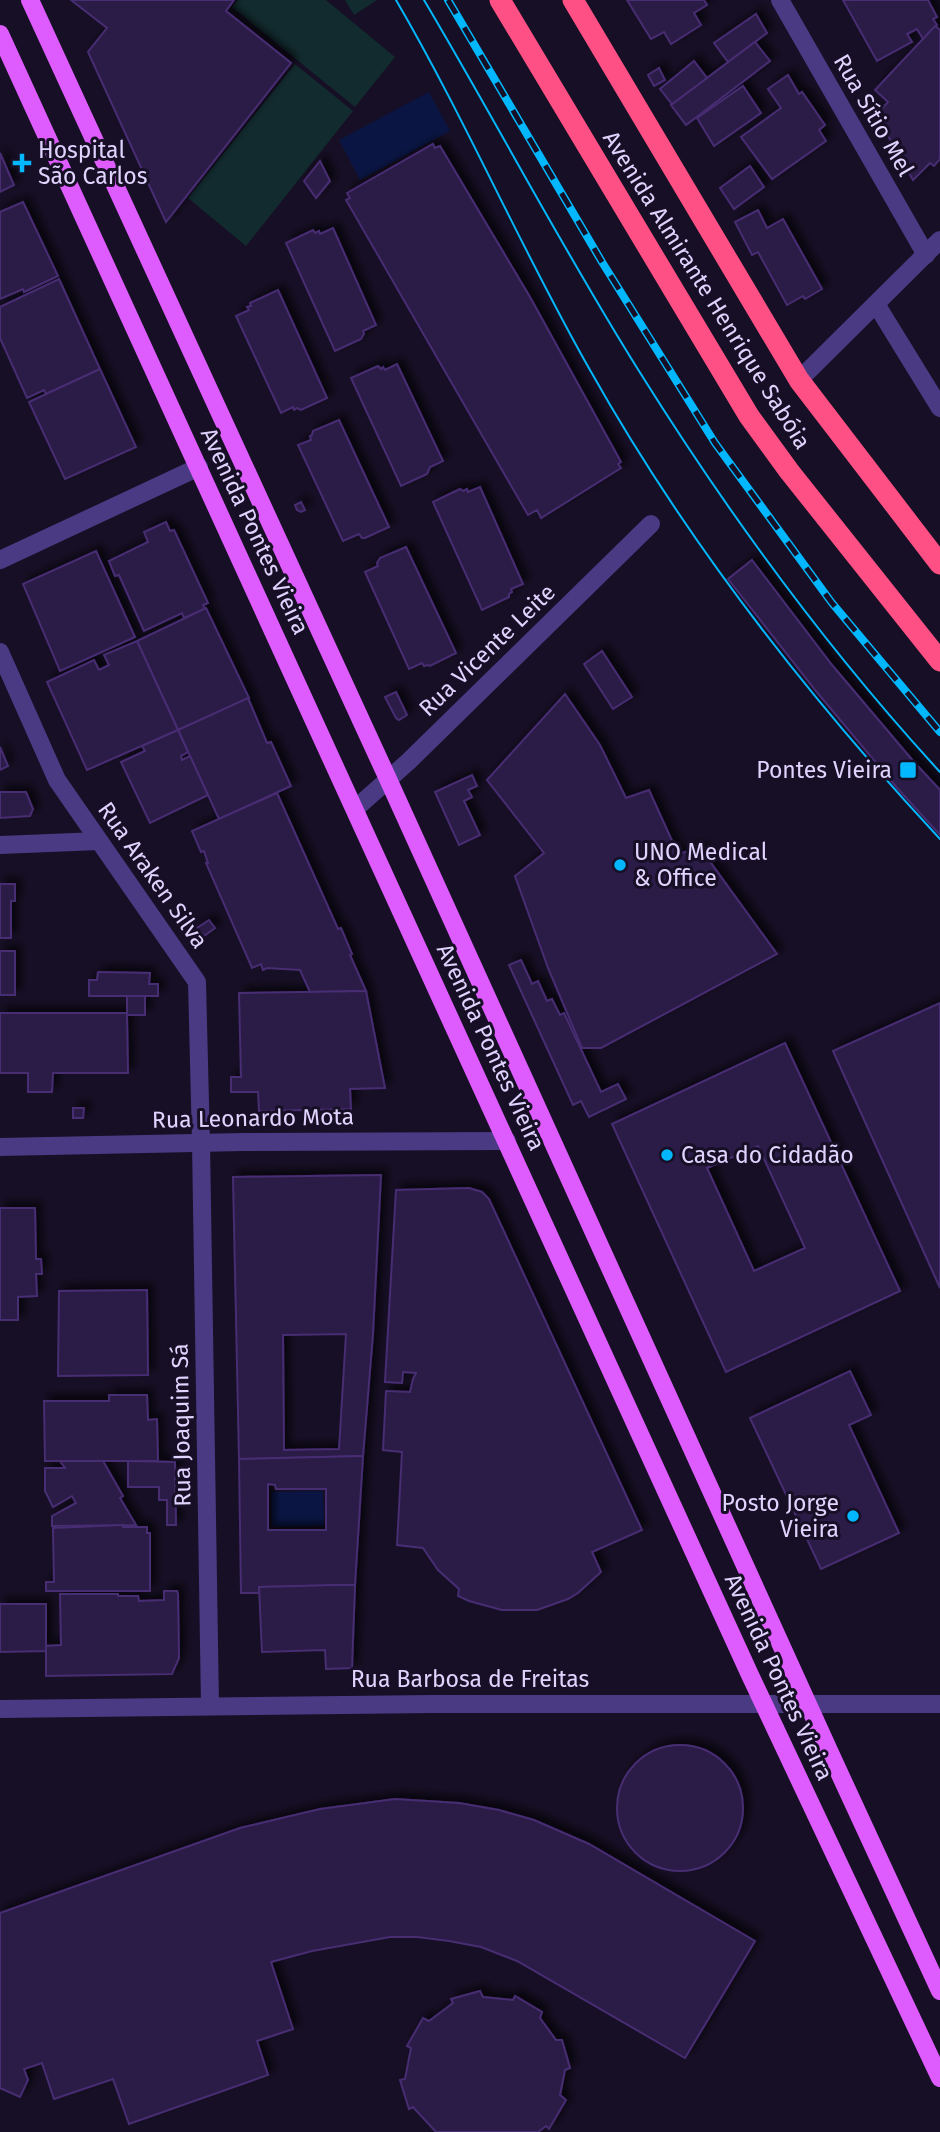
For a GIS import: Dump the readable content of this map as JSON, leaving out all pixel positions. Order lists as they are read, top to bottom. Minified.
{"streets":{"highway":["Avenida Almirante Henrique Sabóia"],"main road":["Avenida Pontes Vieira"],"street":["Rua Sítio Mel","Rua Vicente Leite","Rua Araken Silva","Rua Leonardo Mota","Rua Joaquim Sá","Rua Barbosa de Freitas"]},"crossings":[["Avenida Pontes Vieira","Rua Vicente Leite"],["Avenida Pontes Vieira","Rua Leonardo Mota"],["Avenida Pontes Vieira","Rua Barbosa de Freitas"],["Rua Araken Silva","Rua Leonardo Mota"],["Rua Araken Silva","Rua Joaquim Sá"],["Rua Leonardo Mota","Rua Joaquim Sá"],["Rua Joaquim Sá","Rua Barbosa de Freitas"]],"places":{"health":["Hospital São Carlos"],"transit":["Pontes Vieira"],"other":["UNO Medical & Office","Casa do Cidadão","Posto Jorge Vieira"]}}
